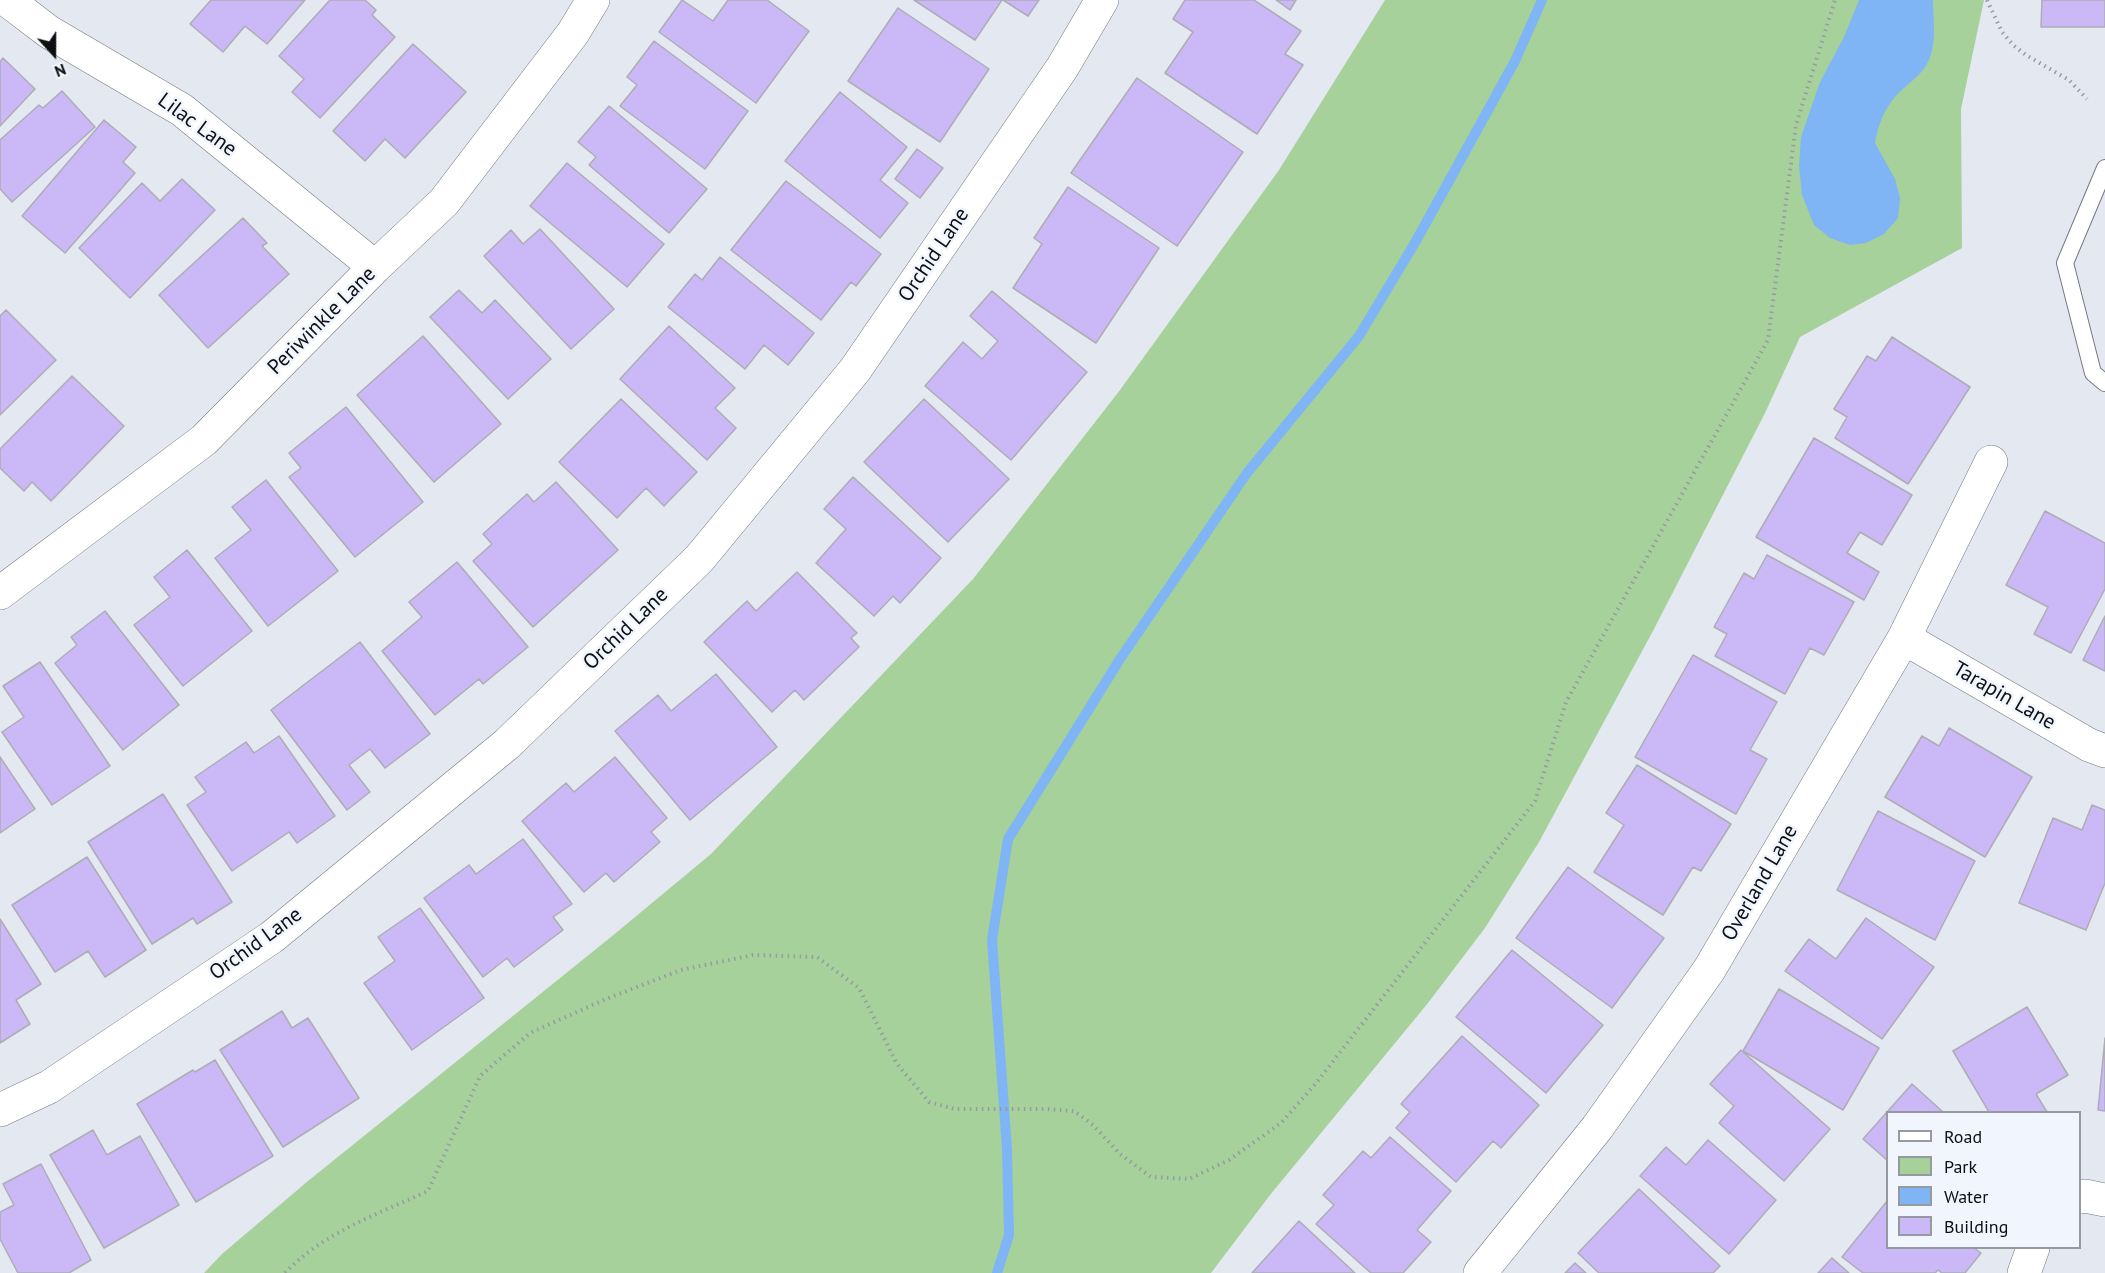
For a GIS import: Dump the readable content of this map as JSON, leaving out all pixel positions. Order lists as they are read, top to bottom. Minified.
{"streets":{"street":["Lilac Lane","Orchid Lane","Periwinkle Lane","Tarapin Lane","Overland Lane"]},"crossings":[["Lilac Lane","Periwinkle Lane"],["Tarapin Lane","Overland Lane"]],"legend":["Road","Park","Water","Building"],"north":"bottom"}
